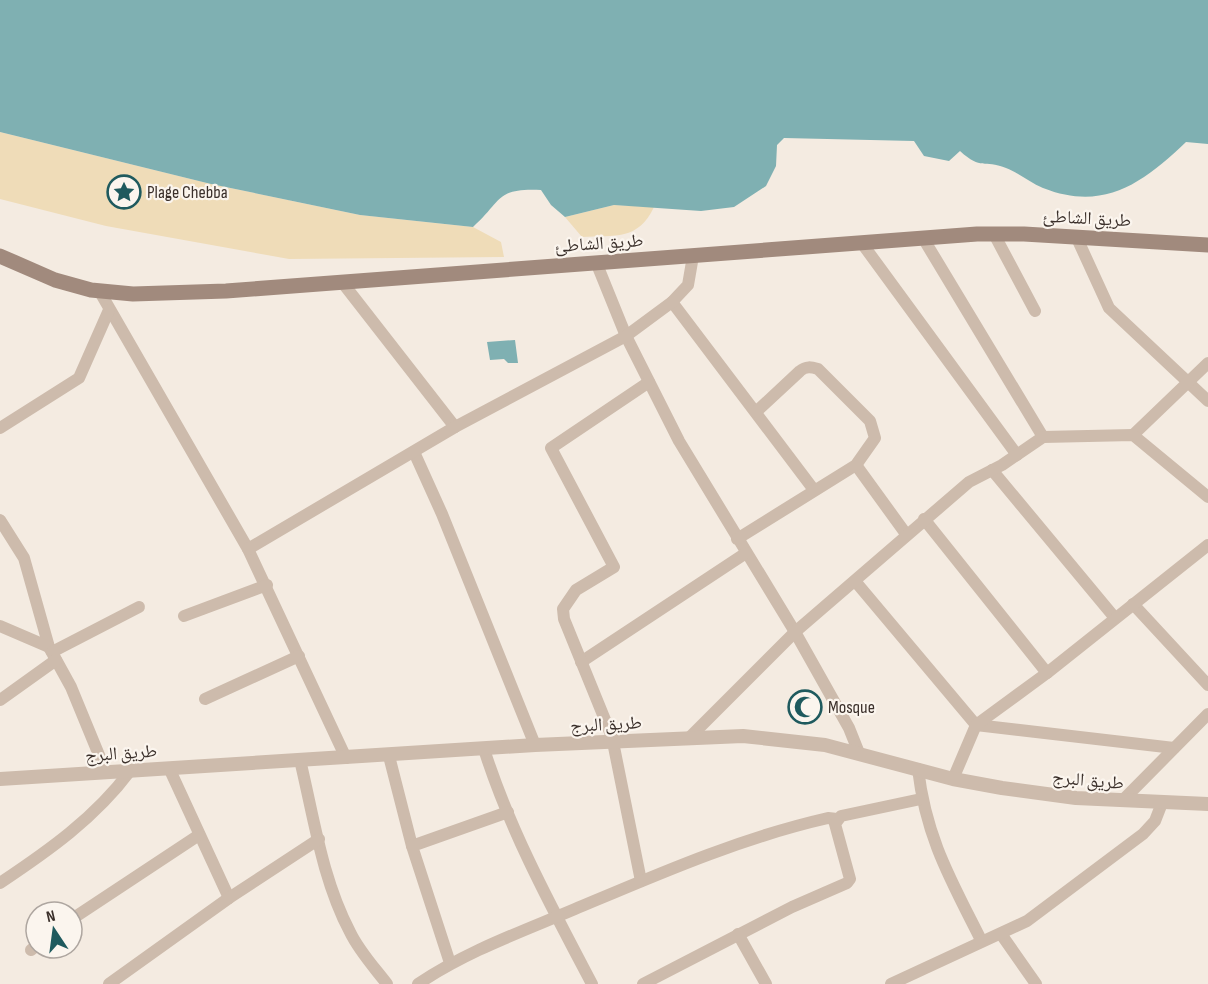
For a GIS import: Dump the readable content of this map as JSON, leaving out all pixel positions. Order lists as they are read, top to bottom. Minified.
{"streets":{"main road":["طريق الشاطئ"],"street":["طريق البرج"]},"places":{"place":["Plage Chebba"],"mosque":["Mosque"]},"north":"top"}
